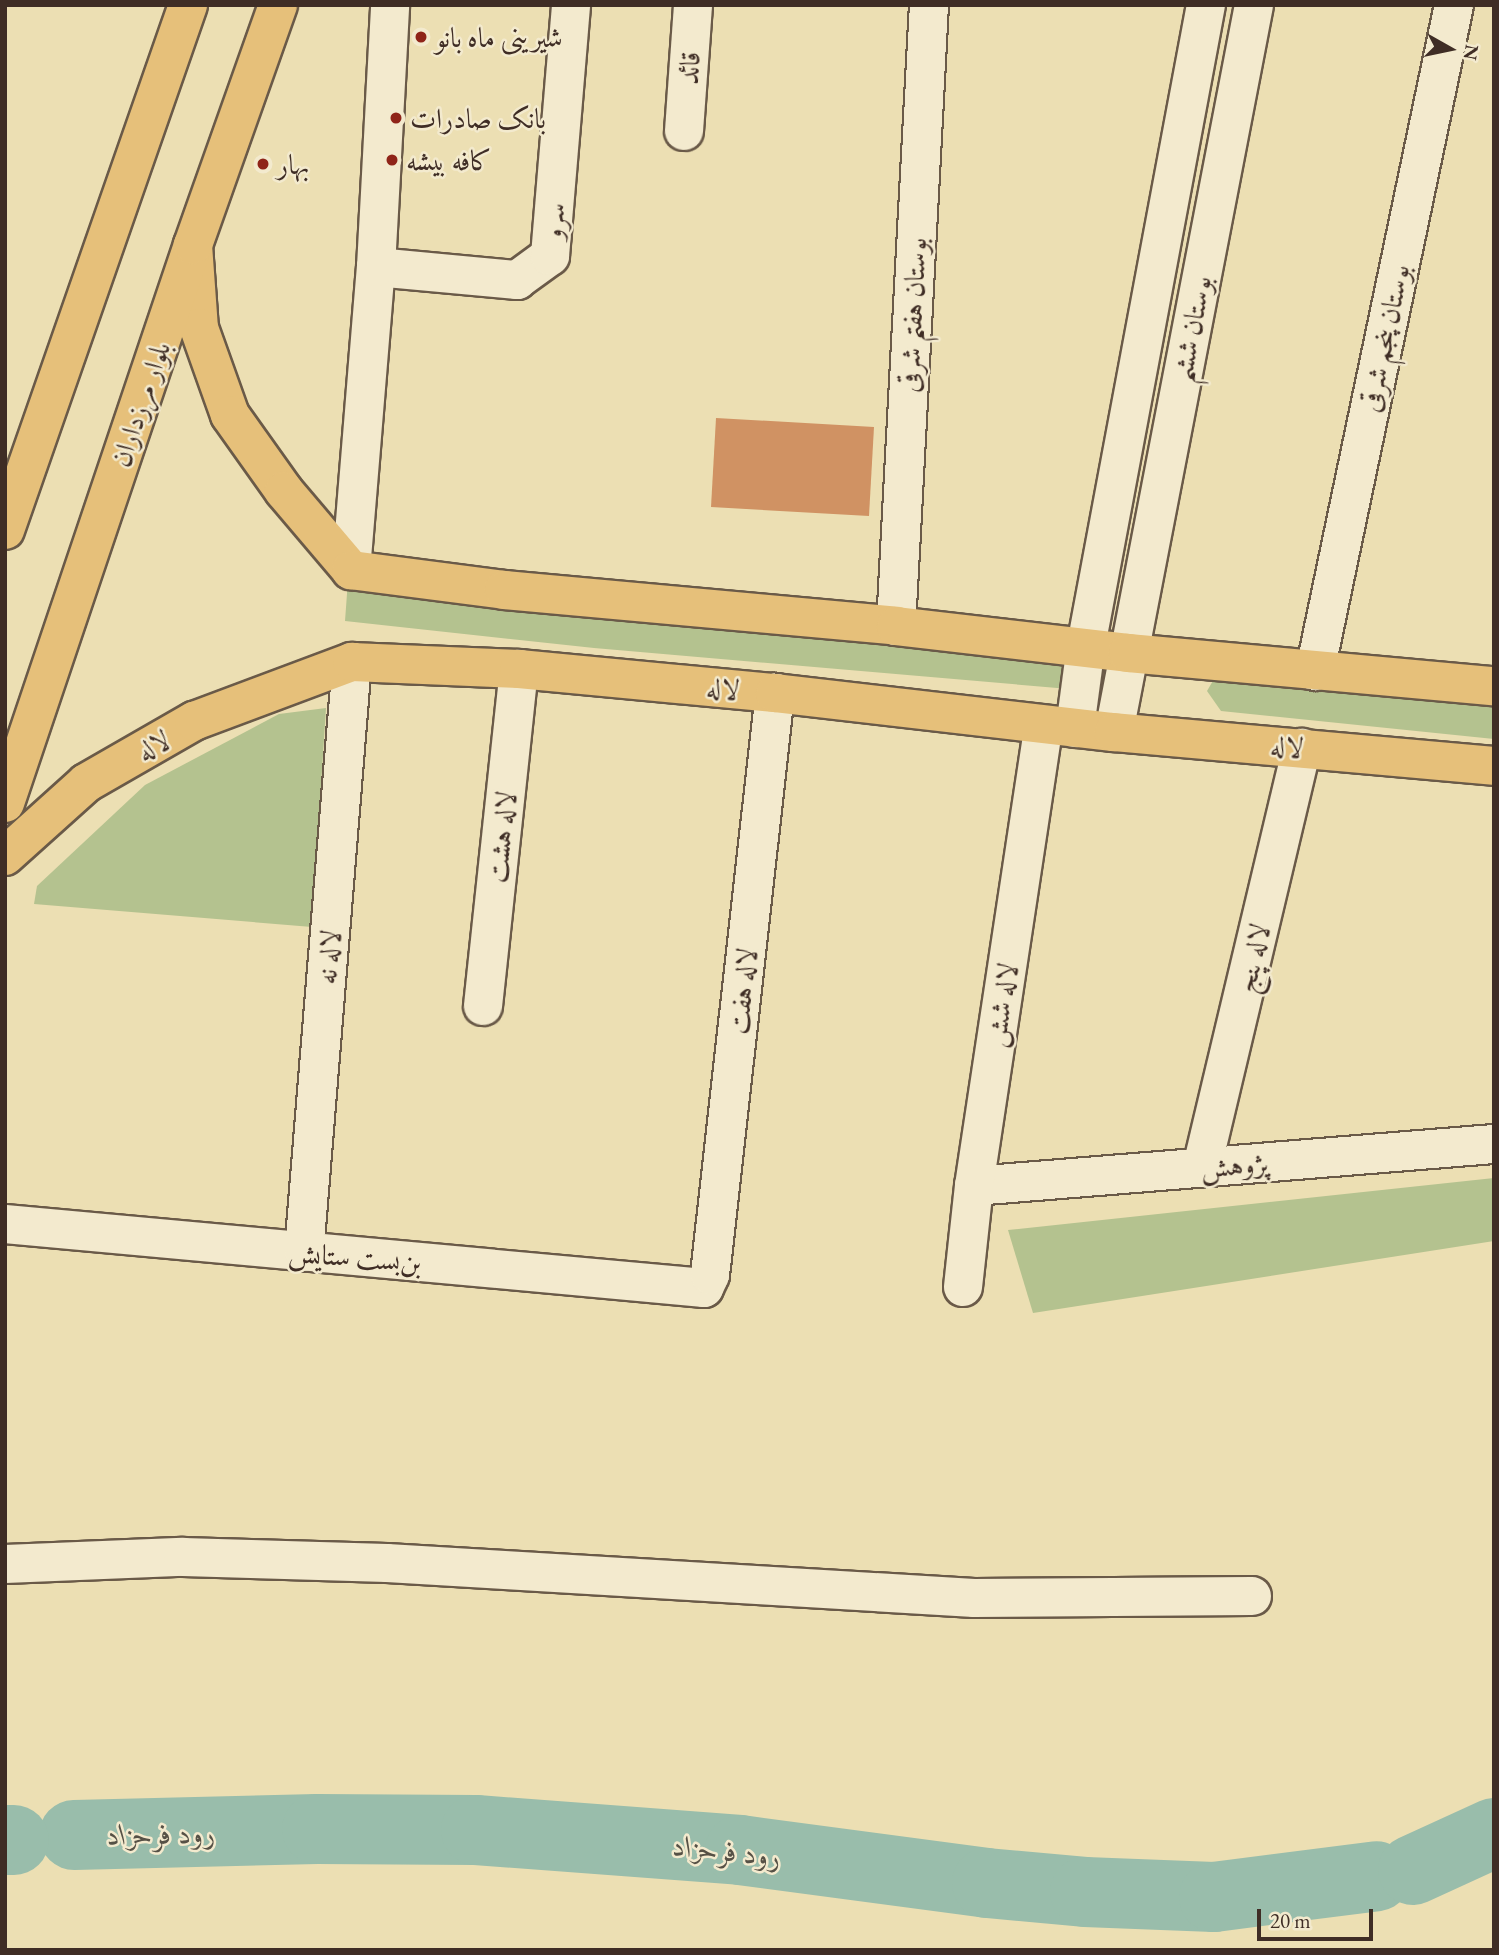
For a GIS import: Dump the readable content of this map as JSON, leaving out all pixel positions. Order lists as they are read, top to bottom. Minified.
{"streets":{"main road":["بلوار مرزداران","لاله"],"street":["قائد","سرو","بوستان هفتم شرقی","بوستان ششم","بوستان پنجم شرقی","لاله هشت","لاله نه","لاله پنج","لاله هفت","لاله شش","پژوهش","بن‌بست ستایش"]},"crossings":[["بوستان ششم","لاله"],["بوستان ششم","لاله شش"],["لاله","لاله هشت"],["لاله","لاله نه"],["لاله","لاله پنج"],["لاله","لاله هفت"],["لاله","لاله شش"],["لاله نه","بن‌بست ستایش"],["لاله پنج","پژوهش"],["لاله هفت","بن‌بست ستایش"],["لاله شش","پژوهش"]],"water":["رود فرحزاد"],"places":["شیرینی ماه بانو","بانک صادرات","کافه بیشه","بهار"],"scale_bar":"20 m","north":"right"}
